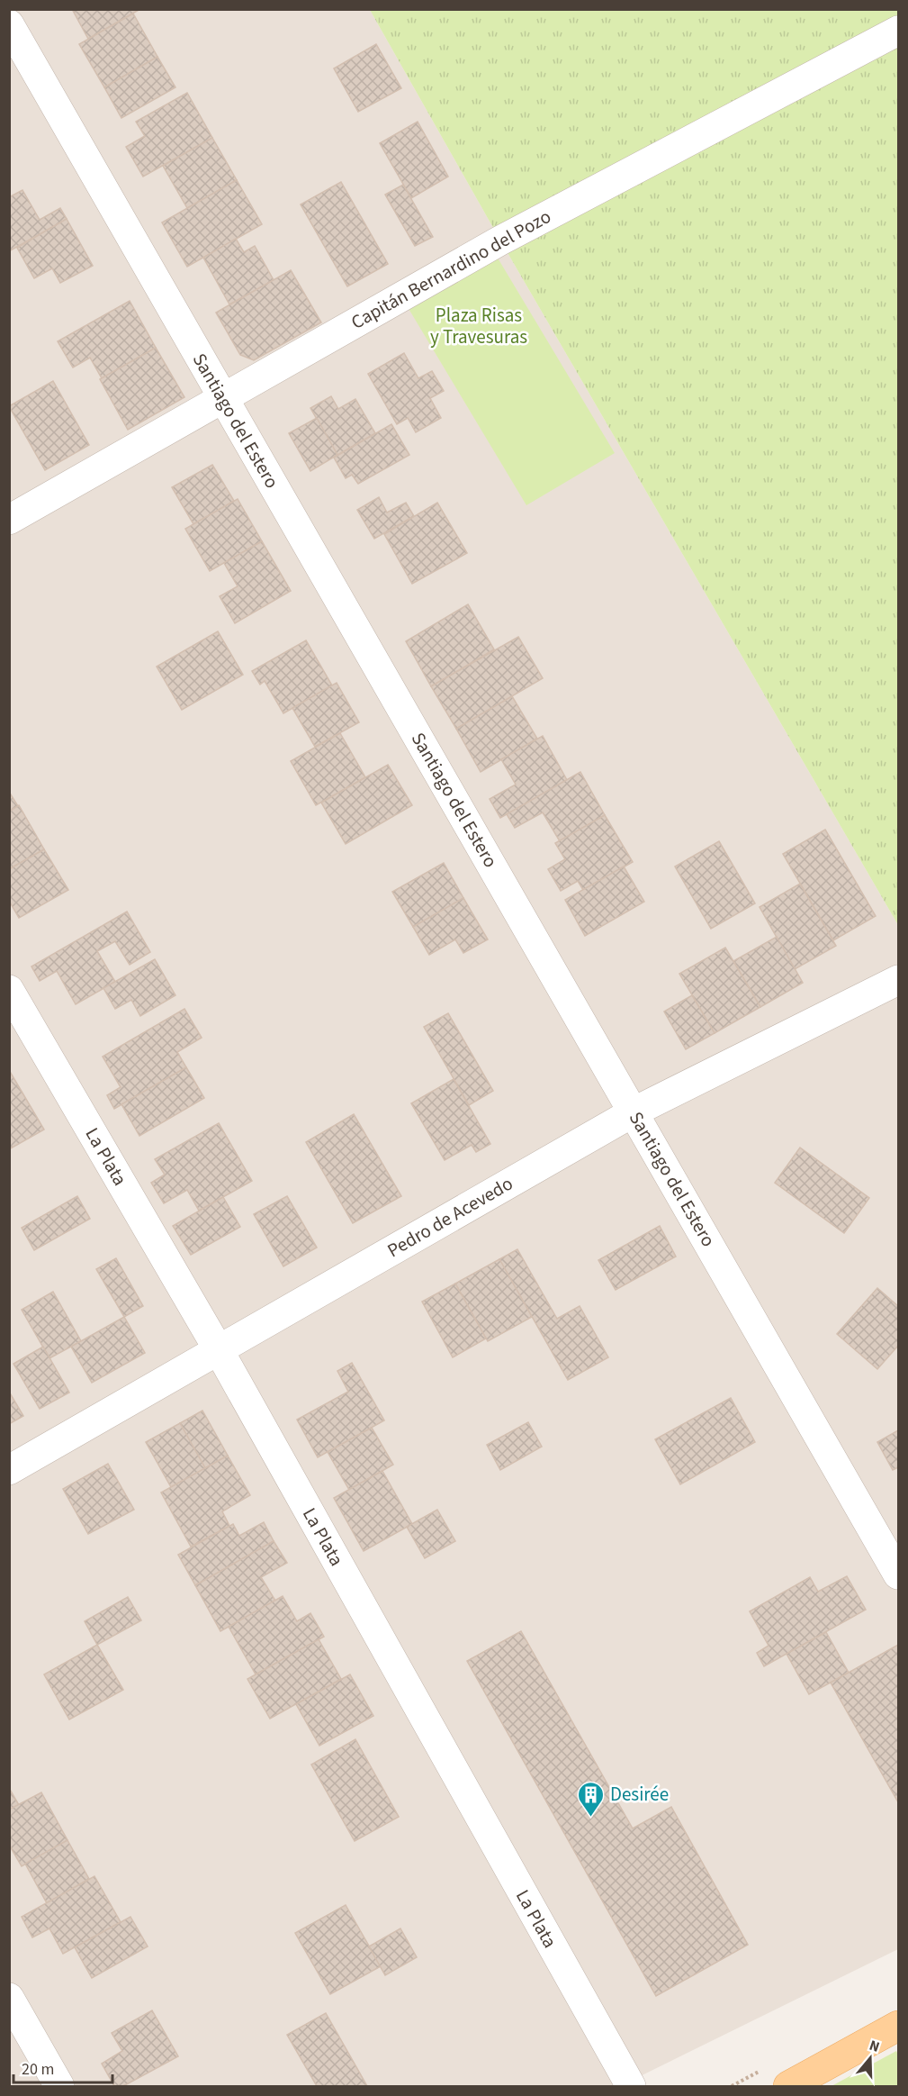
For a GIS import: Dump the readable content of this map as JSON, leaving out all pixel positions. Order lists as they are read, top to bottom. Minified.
{"streets":{"street":["Capitán Bernardino del Pozo","Santiago del Estero","La Plata","Pedro de Acevedo"]},"crossings":[["Capitán Bernardino del Pozo","Santiago del Estero"],["Santiago del Estero","Pedro de Acevedo"],["La Plata","Pedro de Acevedo"]],"parks":["Plaza Risas y Travesuras"],"places":{"building":["Desirée"]},"scale_bar":"20 m","north":"top"}
